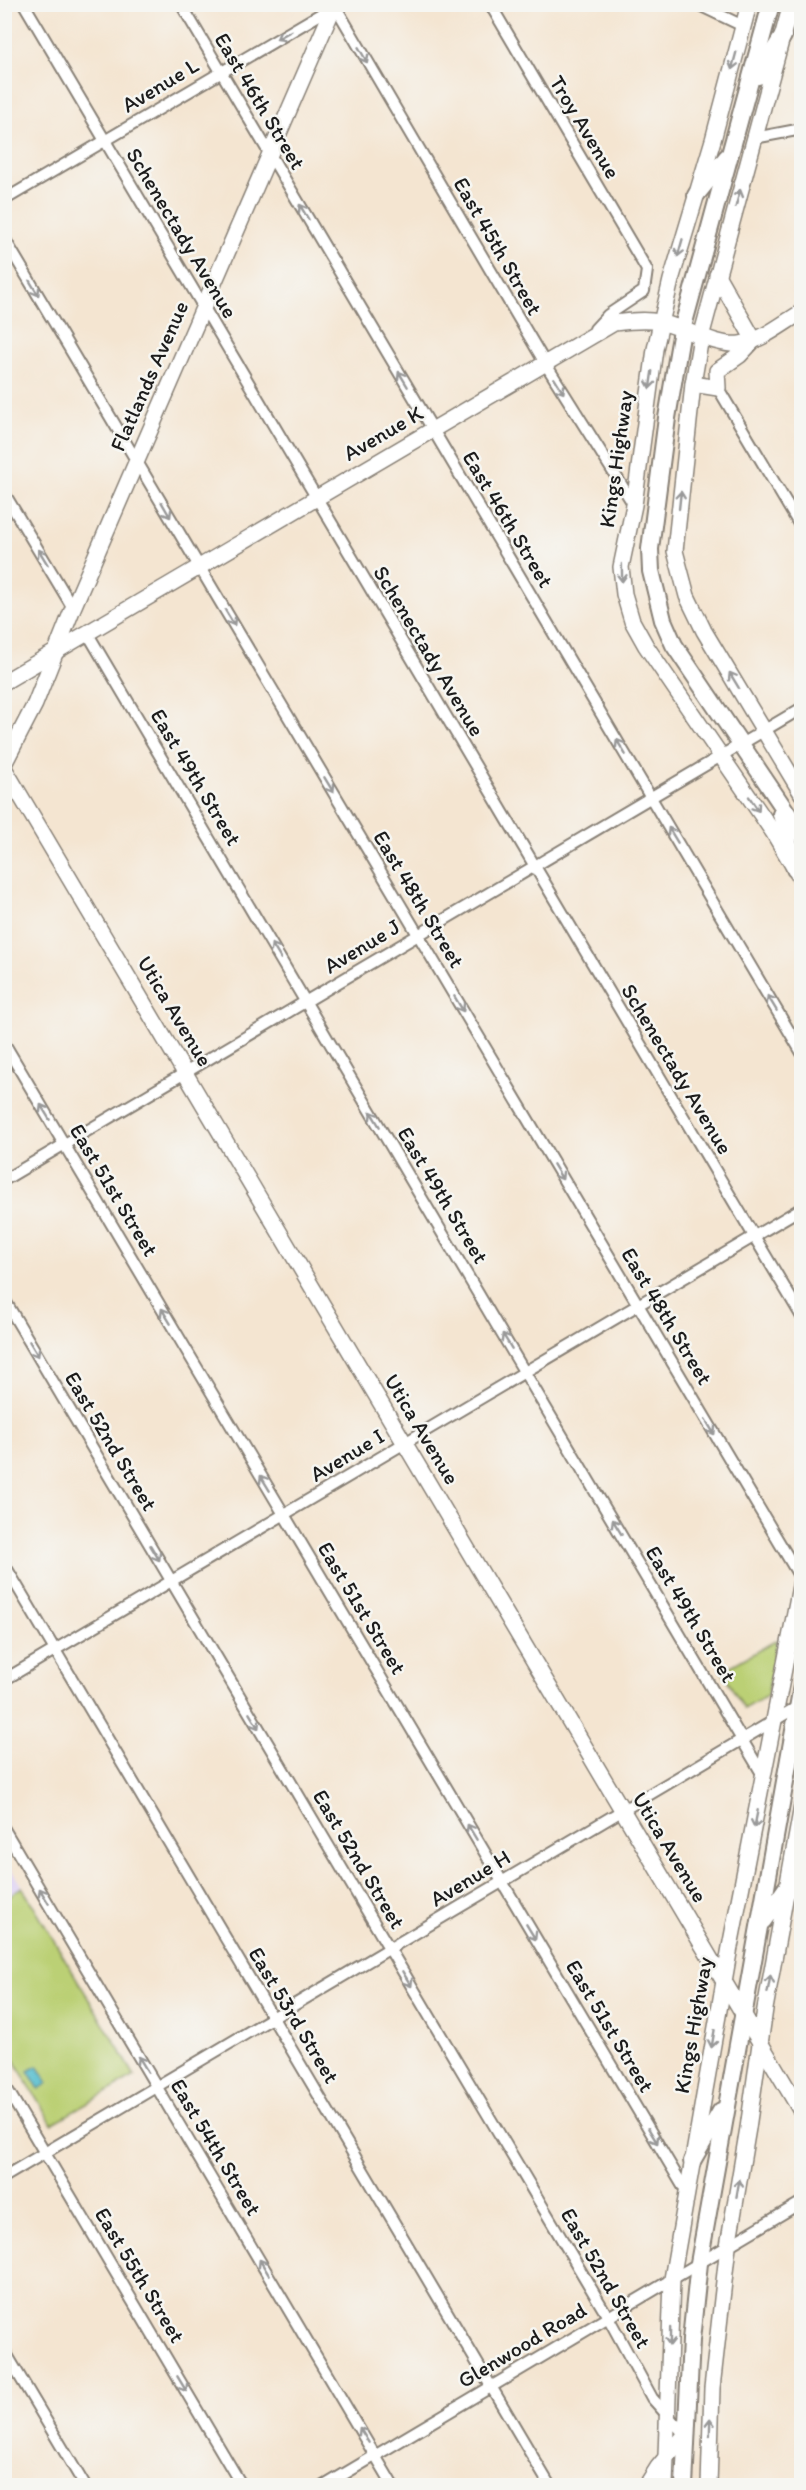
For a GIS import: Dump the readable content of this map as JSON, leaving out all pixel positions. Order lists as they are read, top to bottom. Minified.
{"streets":{"main road":["Kings Highway"],"street":["Avenue L","East 46th Street","Troy Avenue","Schenectady Avenue","East 45th Street","Flatlands Avenue","Avenue K","East 49th Street","East 48th Street","Avenue J","Utica Avenue","East 51st Street","East 52nd Street","Avenue I","Avenue H","East 53rd Street","East 54th Street","East 55th Street","Glenwood Road"]},"crossings":[["Avenue L","East 46th Street"],["Avenue L","Schenectady Avenue"],["Avenue L","East 45th Street"],["Avenue L","Flatlands Avenue"],["East 46th Street","Flatlands Avenue"],["East 46th Street","Avenue K"],["East 46th Street","Avenue J"],["Troy Avenue","Avenue K"],["Schenectady Avenue","Flatlands Avenue"],["Schenectady Avenue","Avenue K"],["Schenectady Avenue","Avenue J"],["Schenectady Avenue","Avenue I"],["East 45th Street","Flatlands Avenue"],["East 45th Street","Avenue K"],["East 45th Street","Kings Highway"],["Flatlands Avenue","Avenue K"],["Flatlands Avenue","East 48th Street"],["Flatlands Avenue","Utica Avenue"],["Avenue K","Kings Highway"],["Avenue K","East 49th Street"],["Avenue K","East 48th Street"],["Kings Highway","East 49th Street"],["Kings Highway","East 48th Street"],["Kings Highway","Avenue J"],["Kings Highway","Utica Avenue"],["Kings Highway","East 51st Street"],["Kings Highway","East 52nd Street"],["Kings Highway","Avenue H"],["Kings Highway","Glenwood Road"],["East 49th Street","Avenue J"],["East 49th Street","Avenue I"],["East 49th Street","Avenue H"],["East 48th Street","Avenue J"],["East 48th Street","Avenue I"],["Avenue J","Utica Avenue"],["Avenue J","East 51st Street"],["Utica Avenue","Avenue I"],["Utica Avenue","Avenue H"],["East 51st Street","Avenue I"],["East 51st Street","Avenue H"],["East 52nd Street","Avenue I"],["East 52nd Street","Avenue H"],["East 52nd Street","Glenwood Road"],["Avenue I","East 53rd Street"],["Avenue H","East 53rd Street"],["Avenue H","East 54th Street"],["Avenue H","East 55th Street"],["East 53rd Street","Glenwood Road"],["East 54th Street","Glenwood Road"]],"one_way":["East 46th Street","East 45th Street","East 49th Street","East 48th Street","East 52nd Street","East 54th Street","East 55th Street"]}
